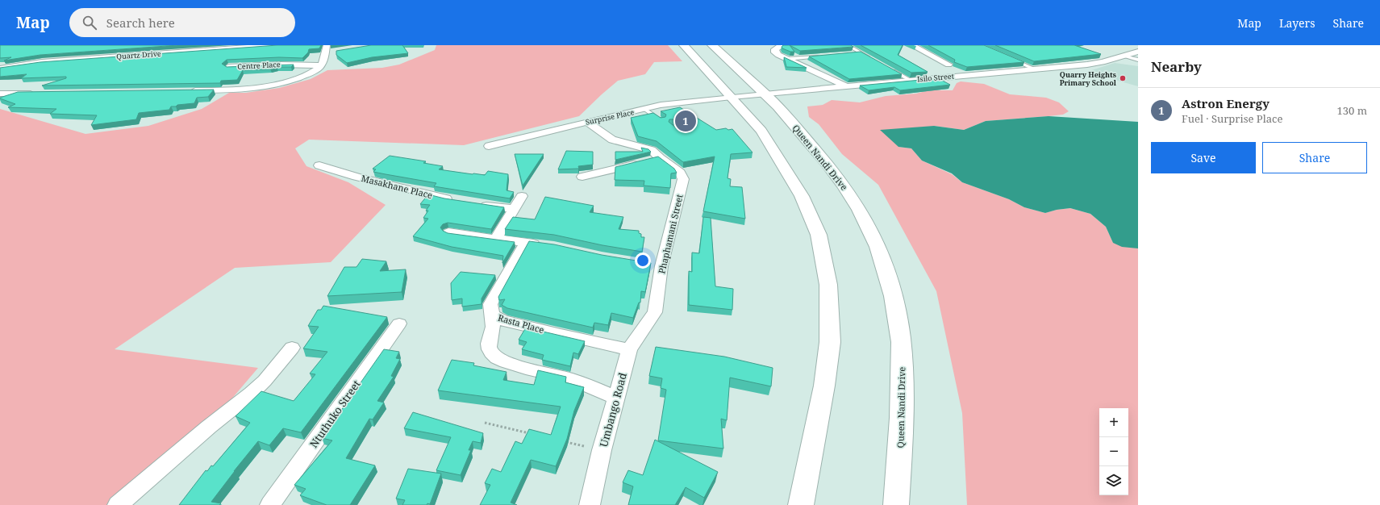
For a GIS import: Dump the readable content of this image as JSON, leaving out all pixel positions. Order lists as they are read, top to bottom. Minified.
{"streets":{"main road":["Queen Nandi Drive"],"street":["Quartz Drive","Centre Place","Isilo Street","Surprise Place","Masakhane Place","Phaphamani Street","Rasta Place","Umbango Road","Ntuthuko Street"]},"crossings":[["Isilo Street","Surprise Place"],["Isilo Street","Queen Nandi Drive"],["Surprise Place","Phaphamani Street"],["Phaphamani Street","Umbango Road"],["Rasta Place","Umbango Road"]],"places":["Quarry Heights Primary School"],"page":{"header":"Map","search":"Search here","nav":["Map","Layers","Share"],"heading":"Nearby","list":[{"mark":"1","name":"Astron Energy","note":"Fuel · Surprise Place","value":"130 m"}],"pins":"1","buttons":["Save","Share"],"map_buttons":["+","−"]}}
